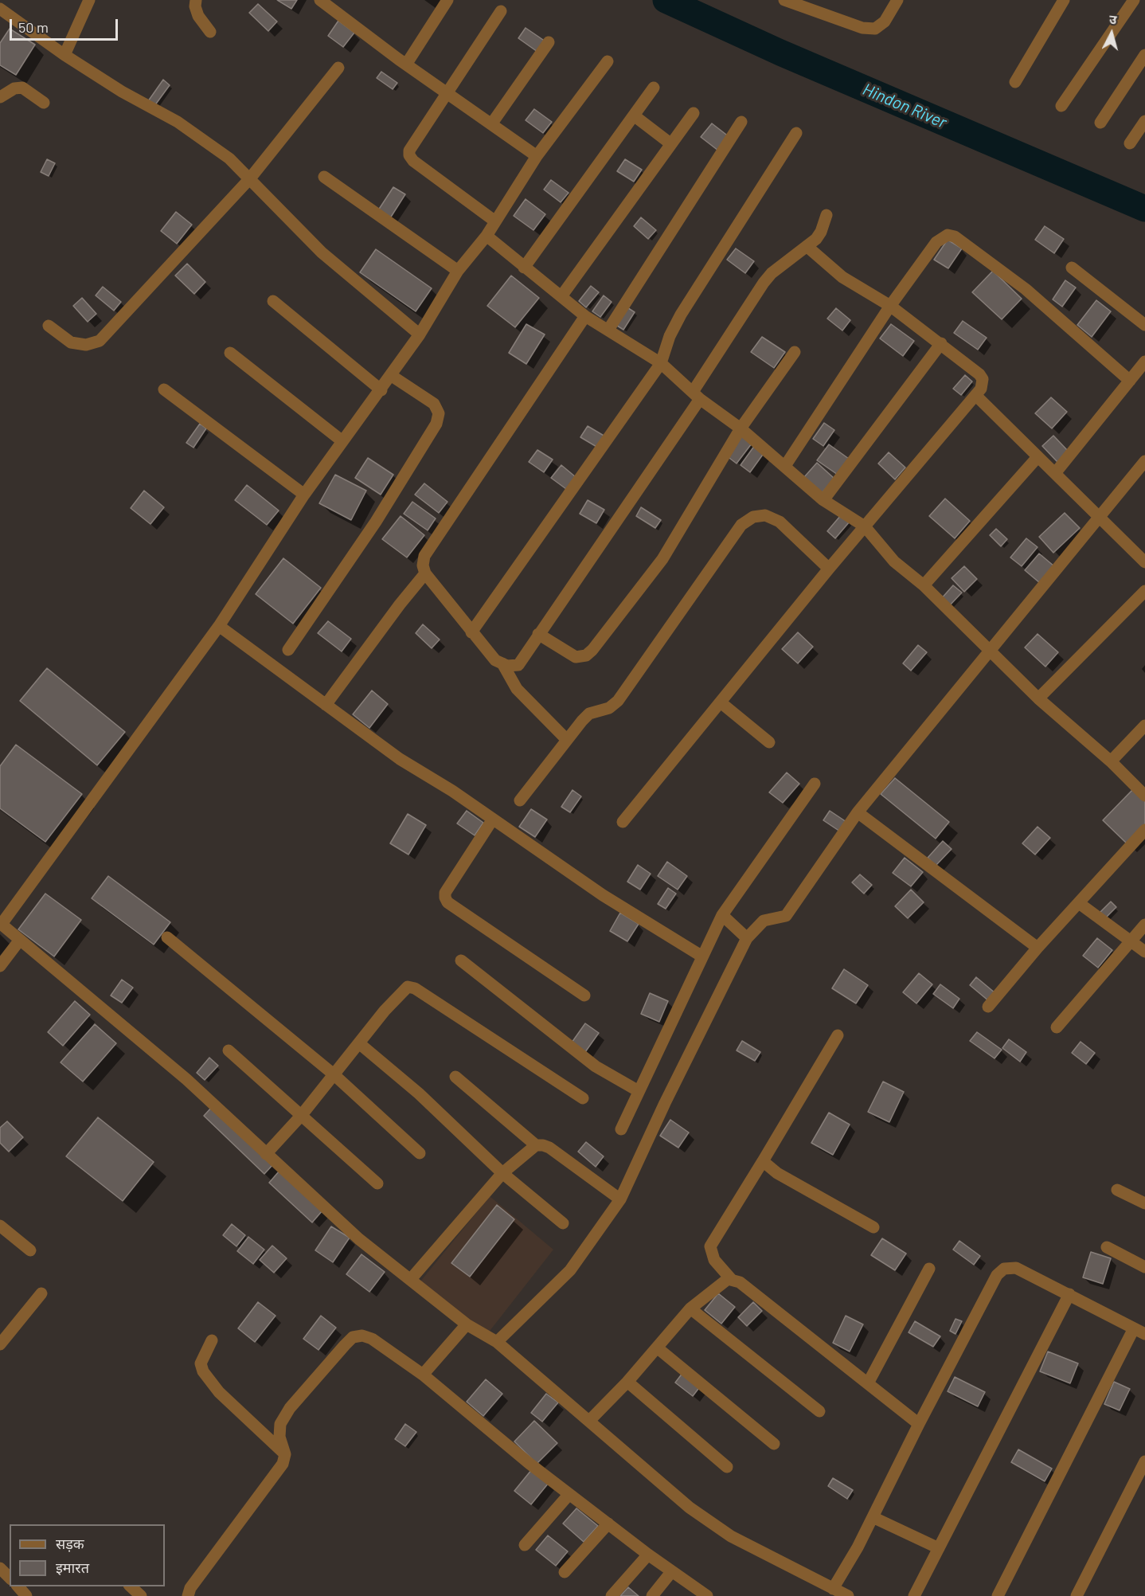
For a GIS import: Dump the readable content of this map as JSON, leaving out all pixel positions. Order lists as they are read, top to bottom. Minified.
{"water":["Hindon River"],"legend":["सड़क","इमारत"],"scale_bar":"50 m","north":"top"}
